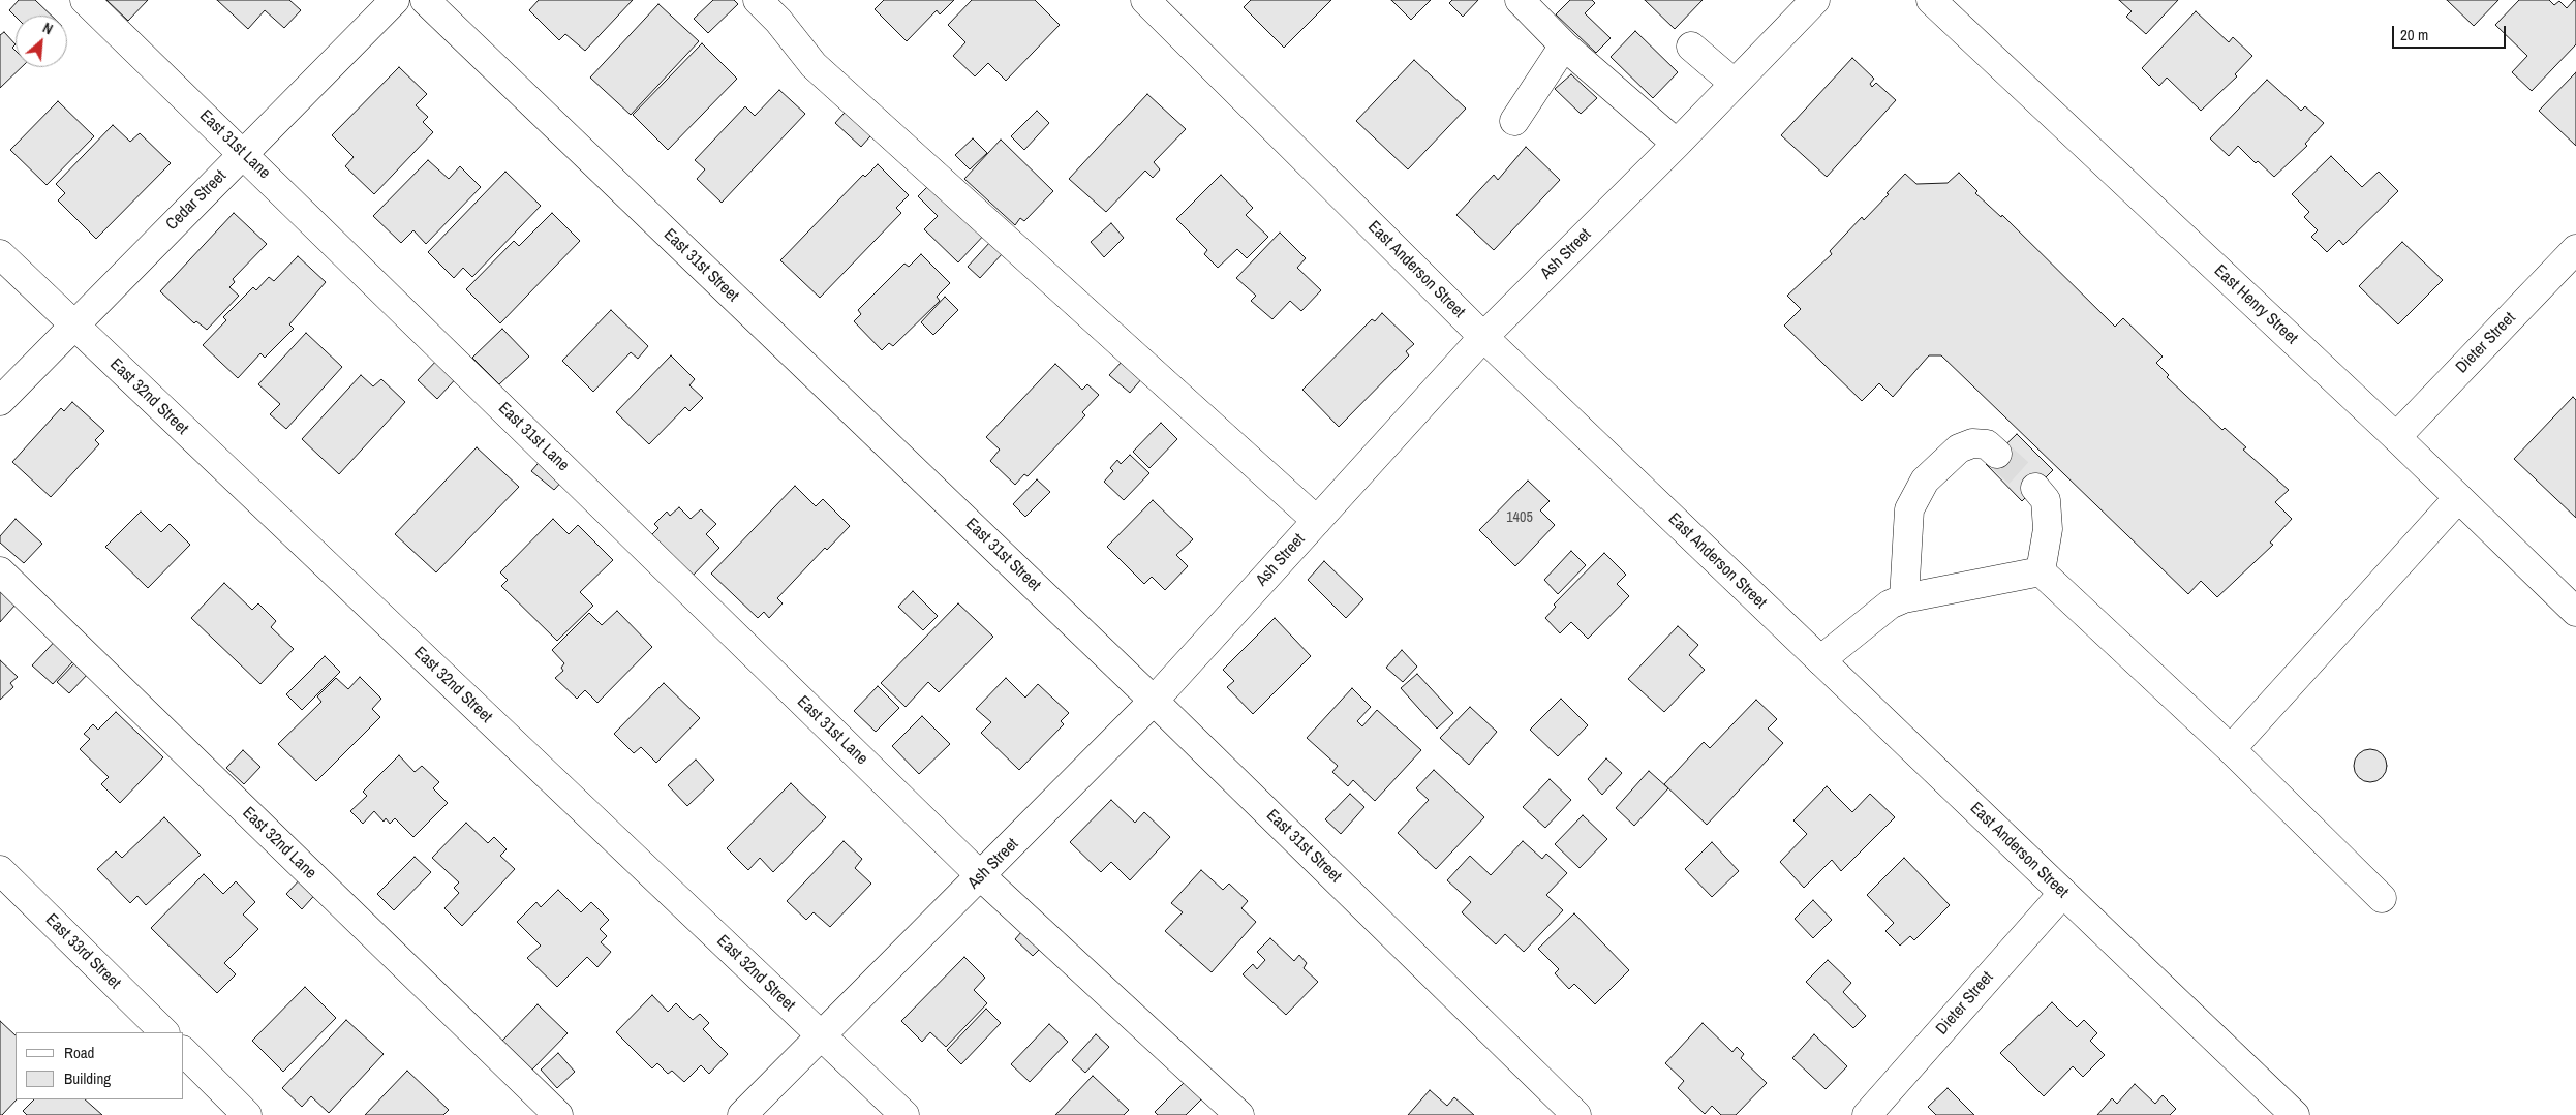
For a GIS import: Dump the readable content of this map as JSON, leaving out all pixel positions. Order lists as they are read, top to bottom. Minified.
{"streets":{"street":["East 31st Lane","Cedar Street","Ash Street","East 31st Street","East Anderson Street","East Henry Street","Dieter Street","East 32nd Street","East 32nd Lane","East 33rd Street"]},"crossings":[["East 31st Lane","Cedar Street"],["East 31st Lane","Ash Street"],["Cedar Street","East 32nd Street"],["Ash Street","East 31st Street"],["Ash Street","East Anderson Street"],["Ash Street","East 32nd Street"],["East Anderson Street","Dieter Street"],["East Henry Street","Dieter Street"]],"house_numbers":["1405"],"legend":["Road","Building"],"scale_bar":"20 m","north":"top right"}
